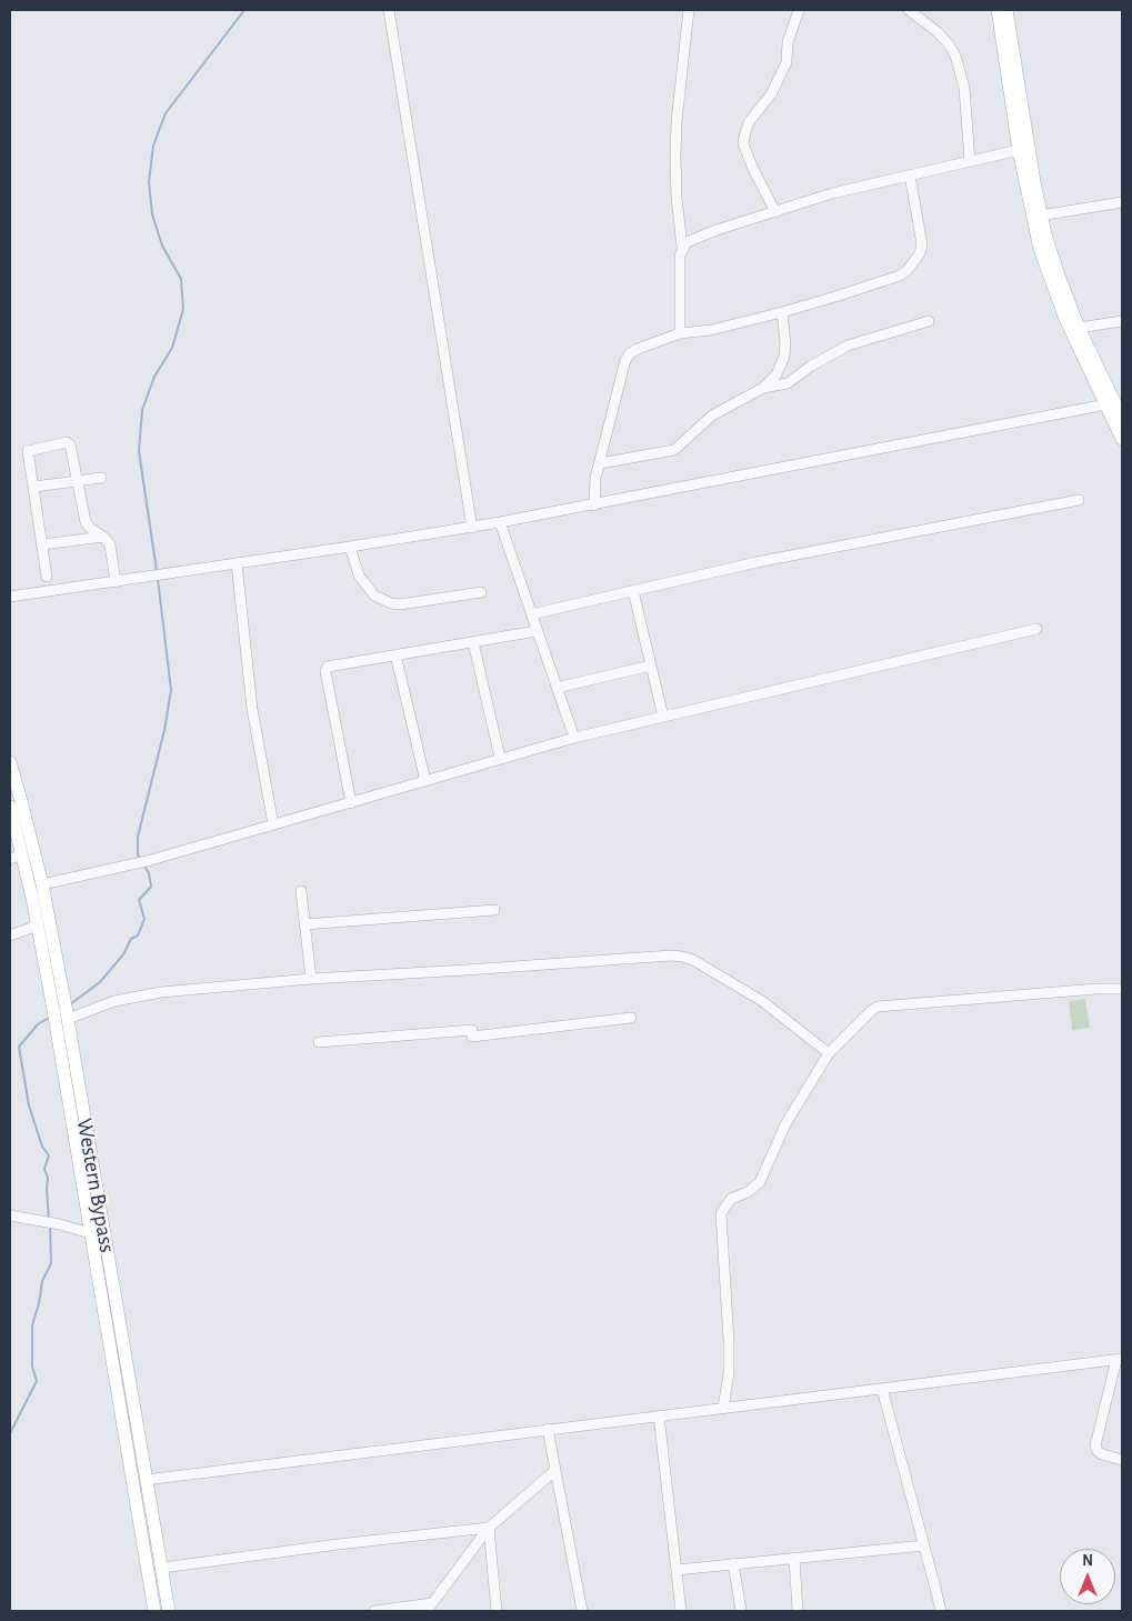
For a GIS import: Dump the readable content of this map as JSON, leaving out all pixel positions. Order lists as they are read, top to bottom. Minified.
{"streets":{"main road":["Western Bypass"]},"north":"top"}
